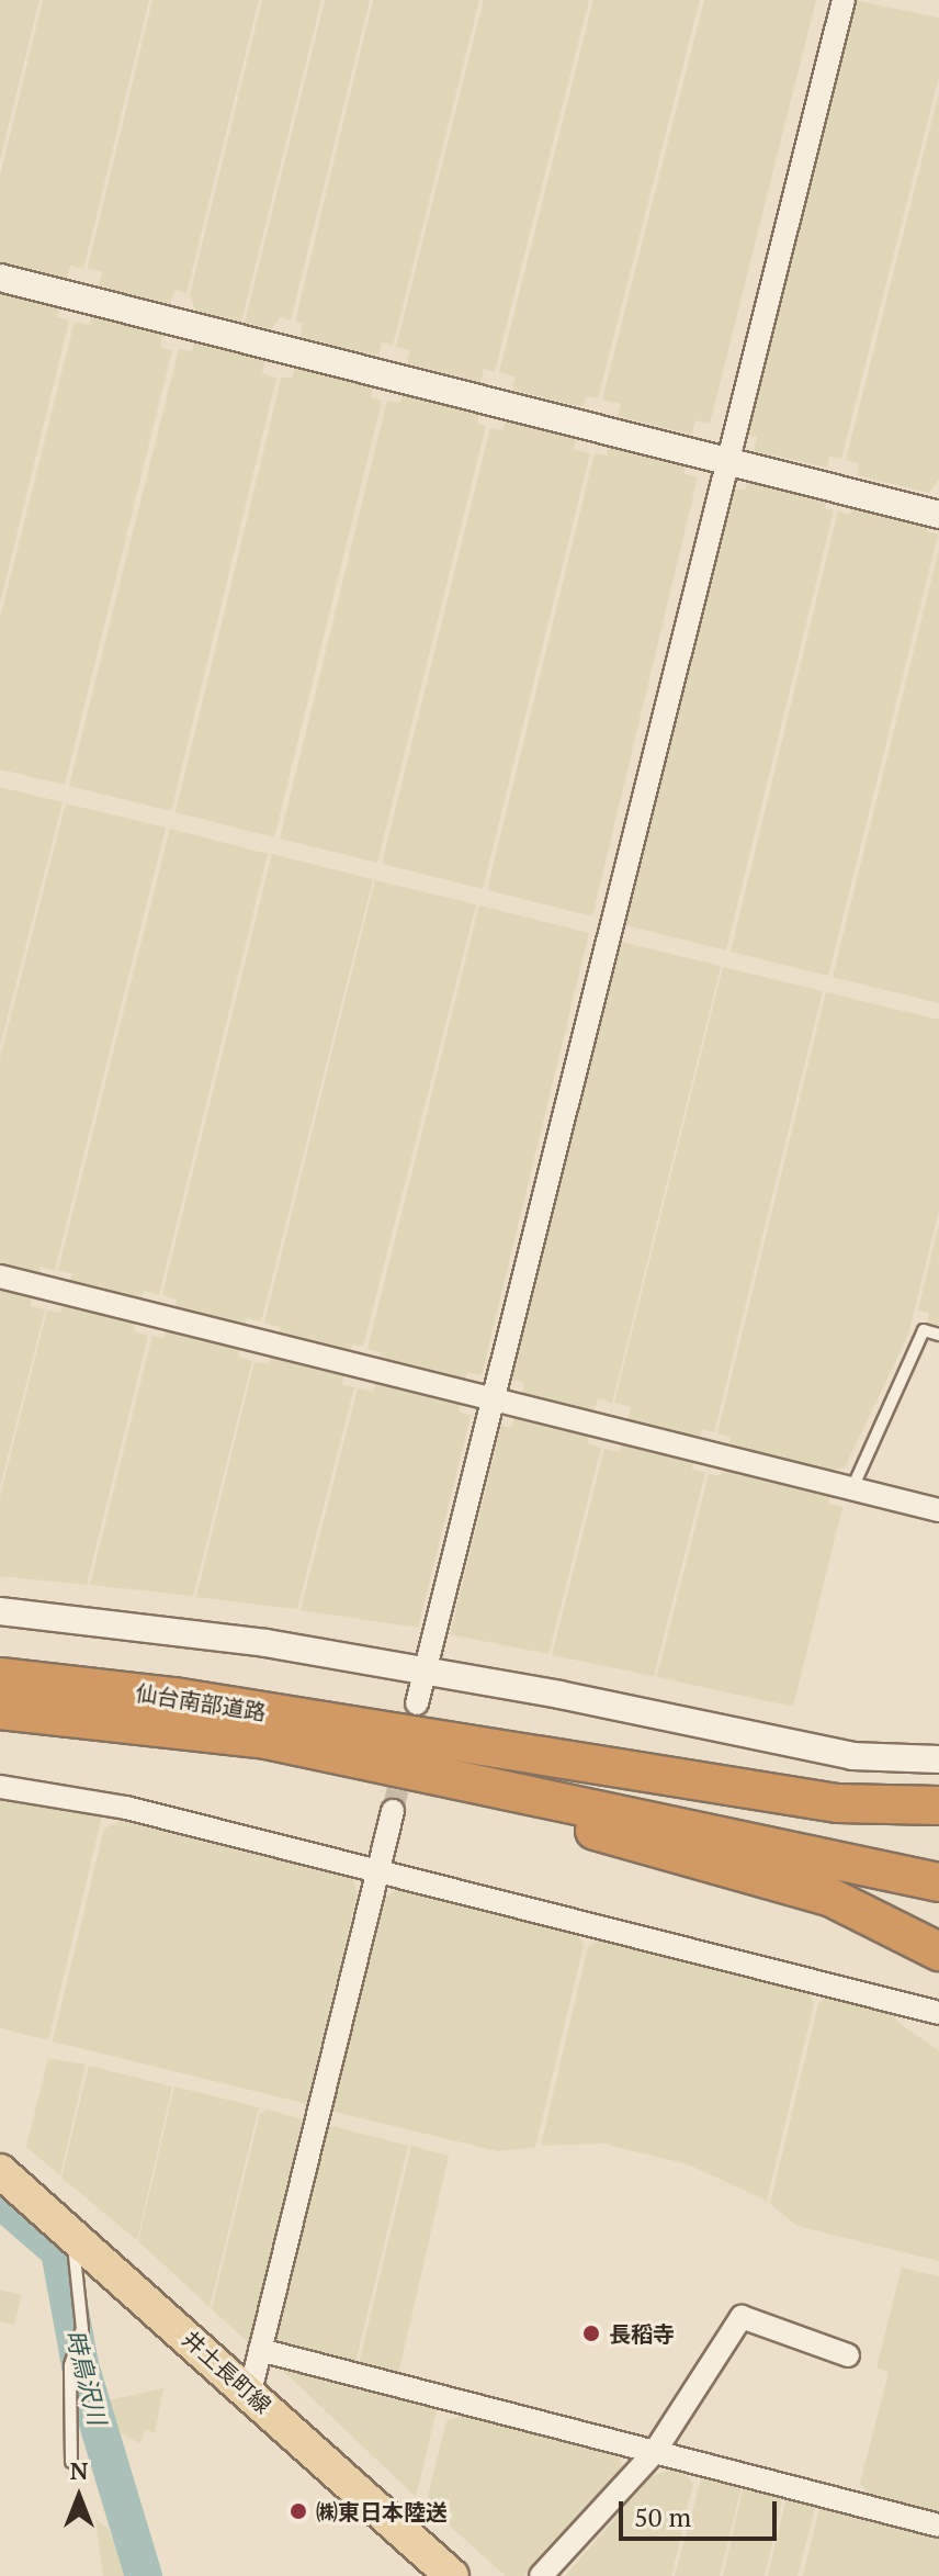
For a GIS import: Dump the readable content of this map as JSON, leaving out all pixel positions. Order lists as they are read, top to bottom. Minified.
{"streets":{"highway":["仙台南部道路"],"main road":["井土長町線"]},"water":["時鳥沢川"],"places":["長稻寺","㈱東日本陸送"],"scale_bar":"50 m","north":"top"}
